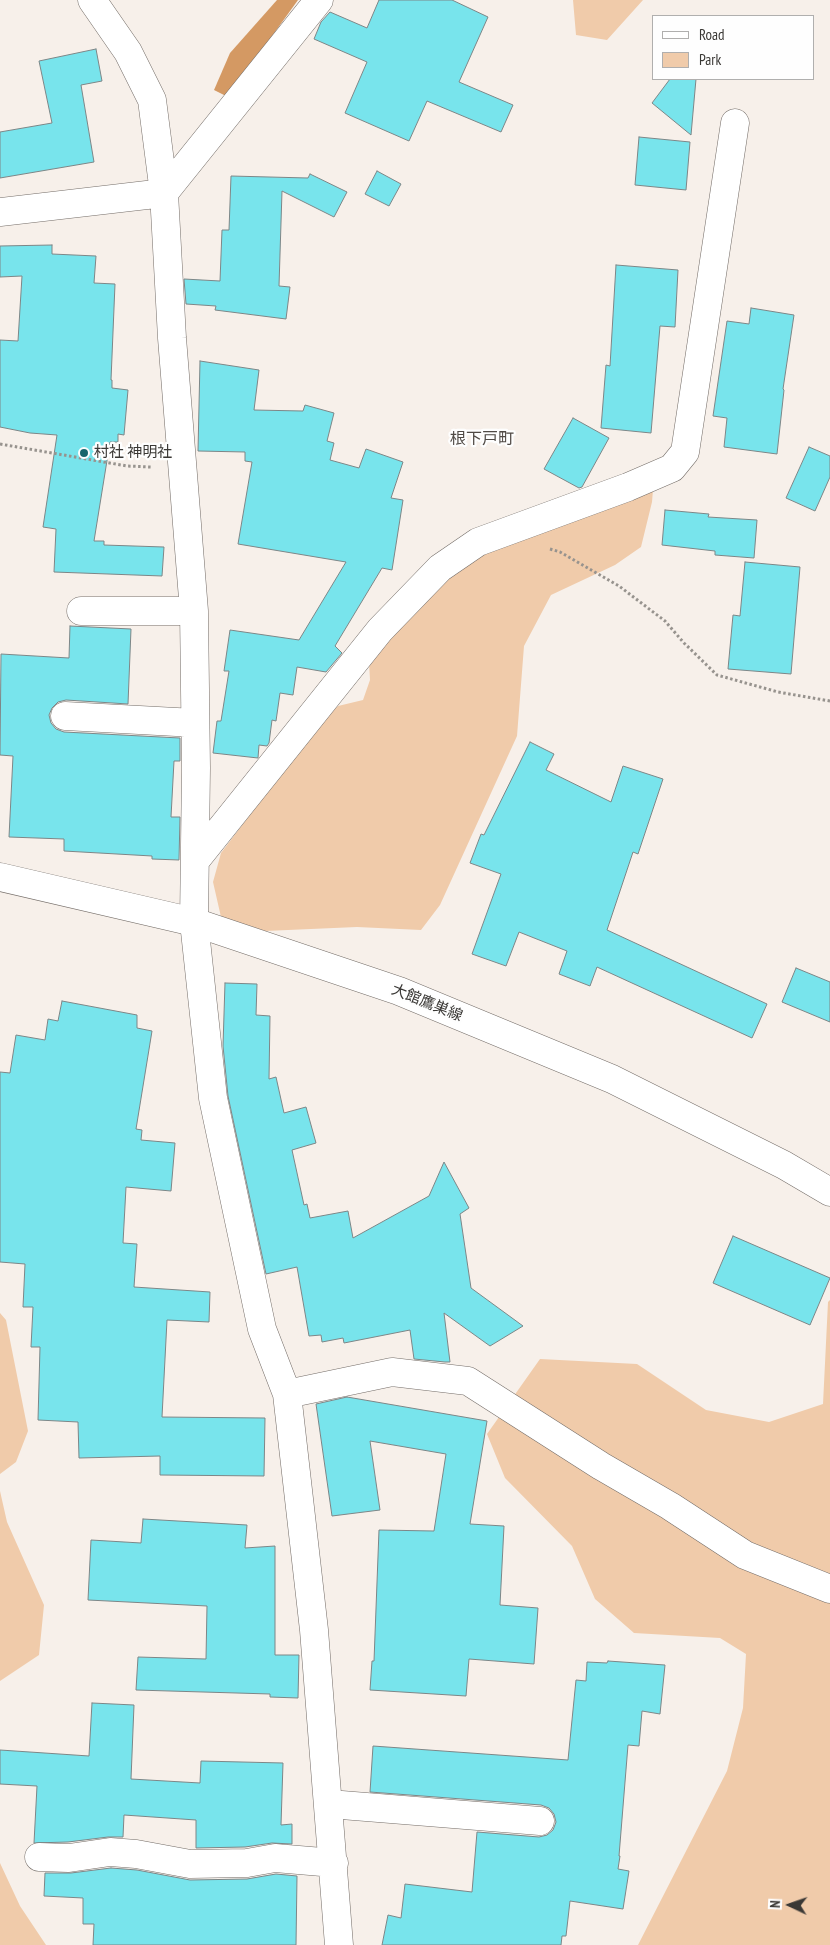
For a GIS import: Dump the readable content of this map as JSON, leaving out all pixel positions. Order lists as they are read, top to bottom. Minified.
{"streets":{"street":["大館鷹巣線"]},"districts":["根下戸町"],"places":["村社 神明社"],"legend":["Road","Park"],"north":"left"}
